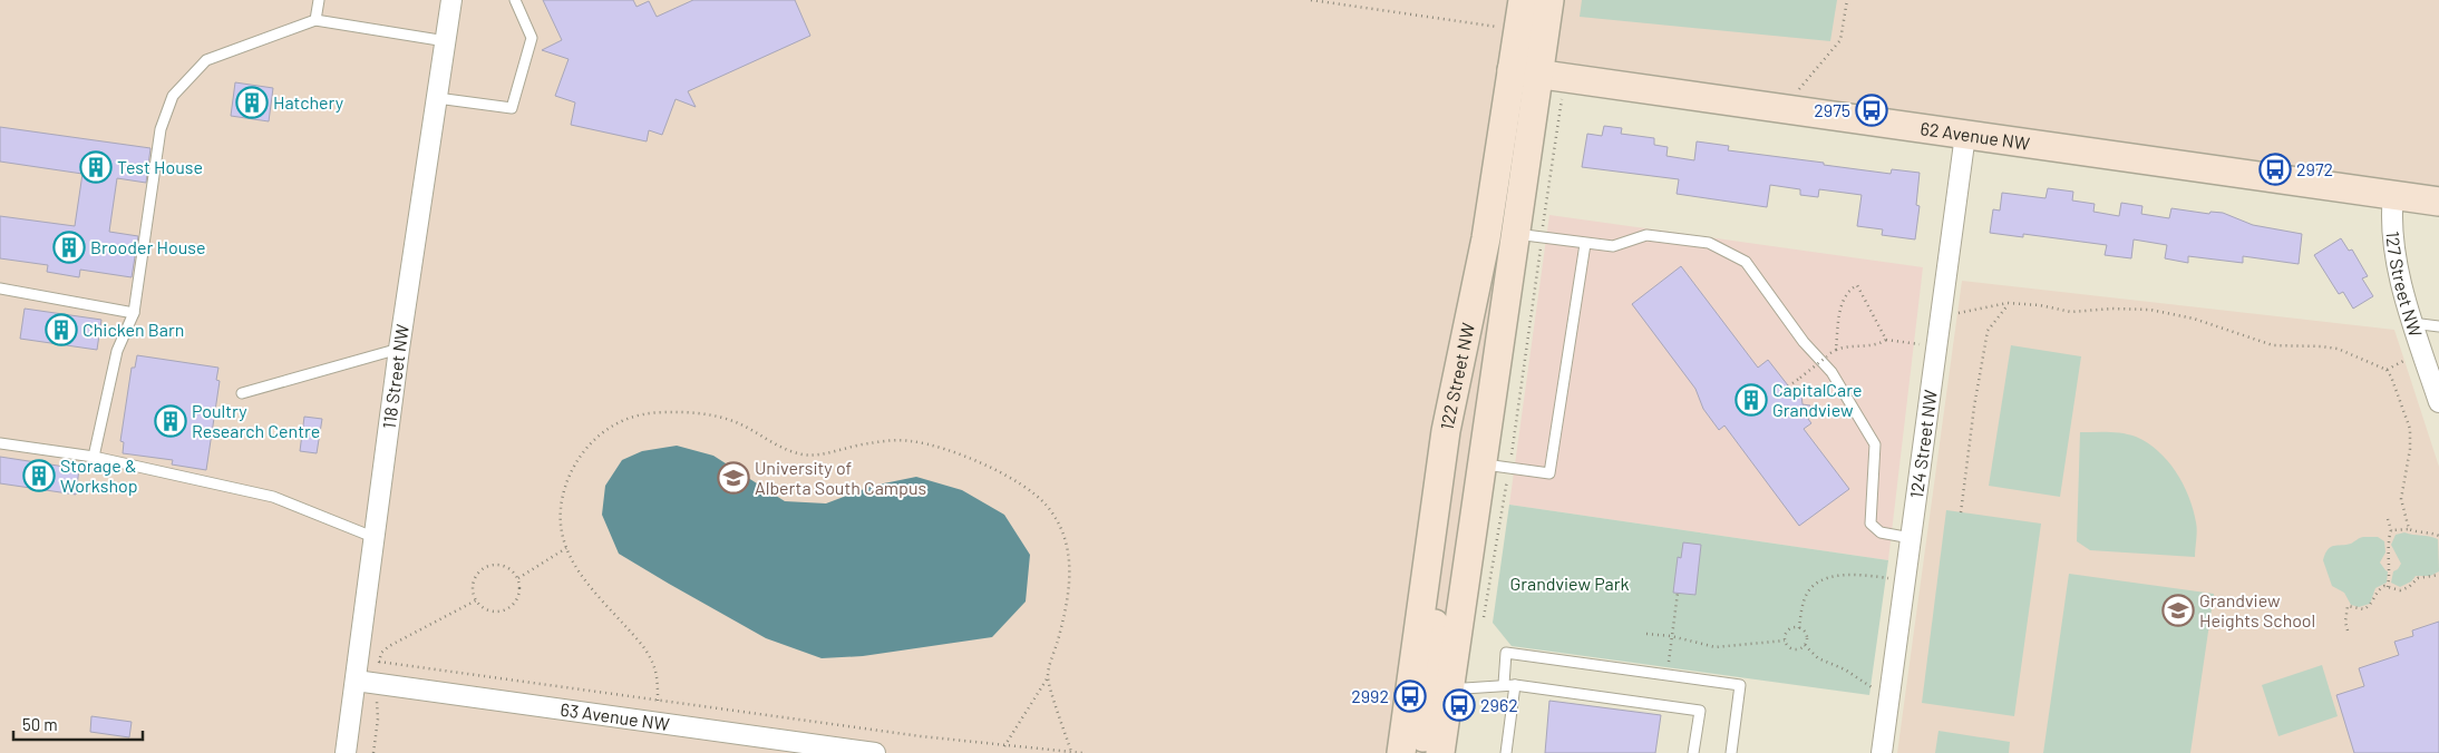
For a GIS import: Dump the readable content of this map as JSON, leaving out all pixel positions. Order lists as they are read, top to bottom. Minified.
{"streets":{"main road":["62 Avenue NW","122 Street NW"],"street":["127 Street NW","118 Street NW","124 Street NW","63 Avenue NW"]},"crossings":[["62 Avenue NW","127 Street NW"],["62 Avenue NW","122 Street NW"],["62 Avenue NW","124 Street NW"],["118 Street NW","63 Avenue NW"]],"parks":["Grandview Park"],"places":{"building":["Hatchery","Test House","Brooder House","Chicken Barn","CapitalCare Grandview","Poultry Research Centre","Storage & Workshop"],"bus stop":["2975","2972","2992","2962"],"school or university":["University of Alberta South Campus","Grandview Heights School"]},"scale_bar":"50 m"}
